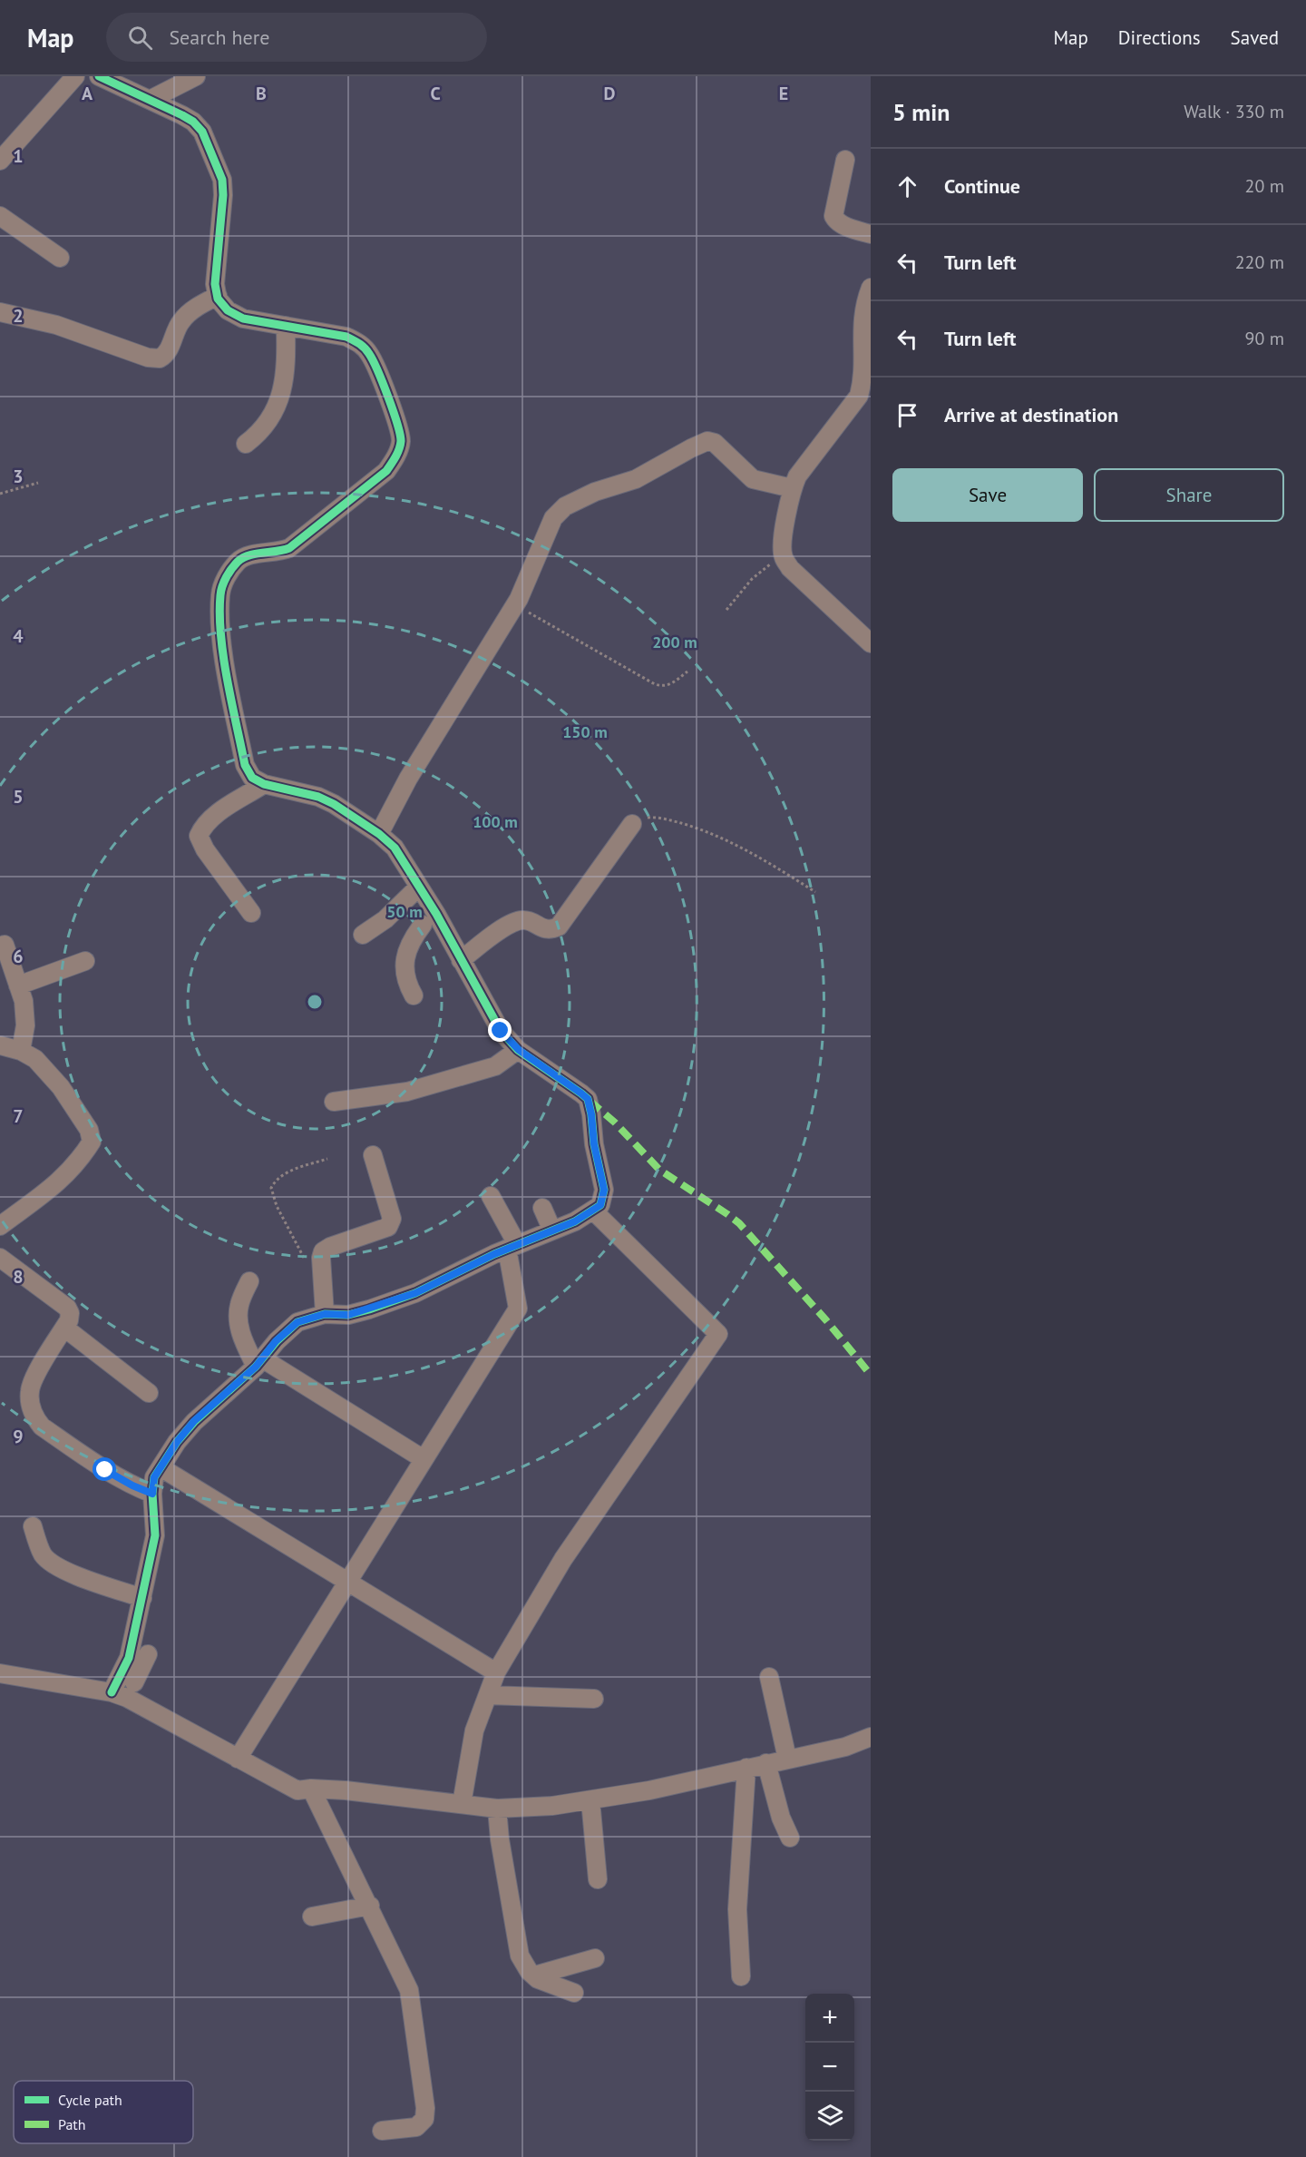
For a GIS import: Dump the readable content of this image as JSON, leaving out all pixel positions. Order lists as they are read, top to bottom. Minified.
{"legend":["Cycle path","Path"],"page":{"header":"Map","search":"Search here","nav":["Map","Directions","Saved"],"heading":["5 min","Walk · 330 m"],"list":[["Continue","20 m"],["Turn left","220 m"],["Turn left","90 m"],"Arrive at destination"],"buttons":["Save","Share"],"map_buttons":["+","−"]},"grid":{"columns":["A","B","C","D","E"],"rows":["1","2","3","4","5","6","7","8","9"]},"rings":["200 m","150 m","100 m","50 m"]}
